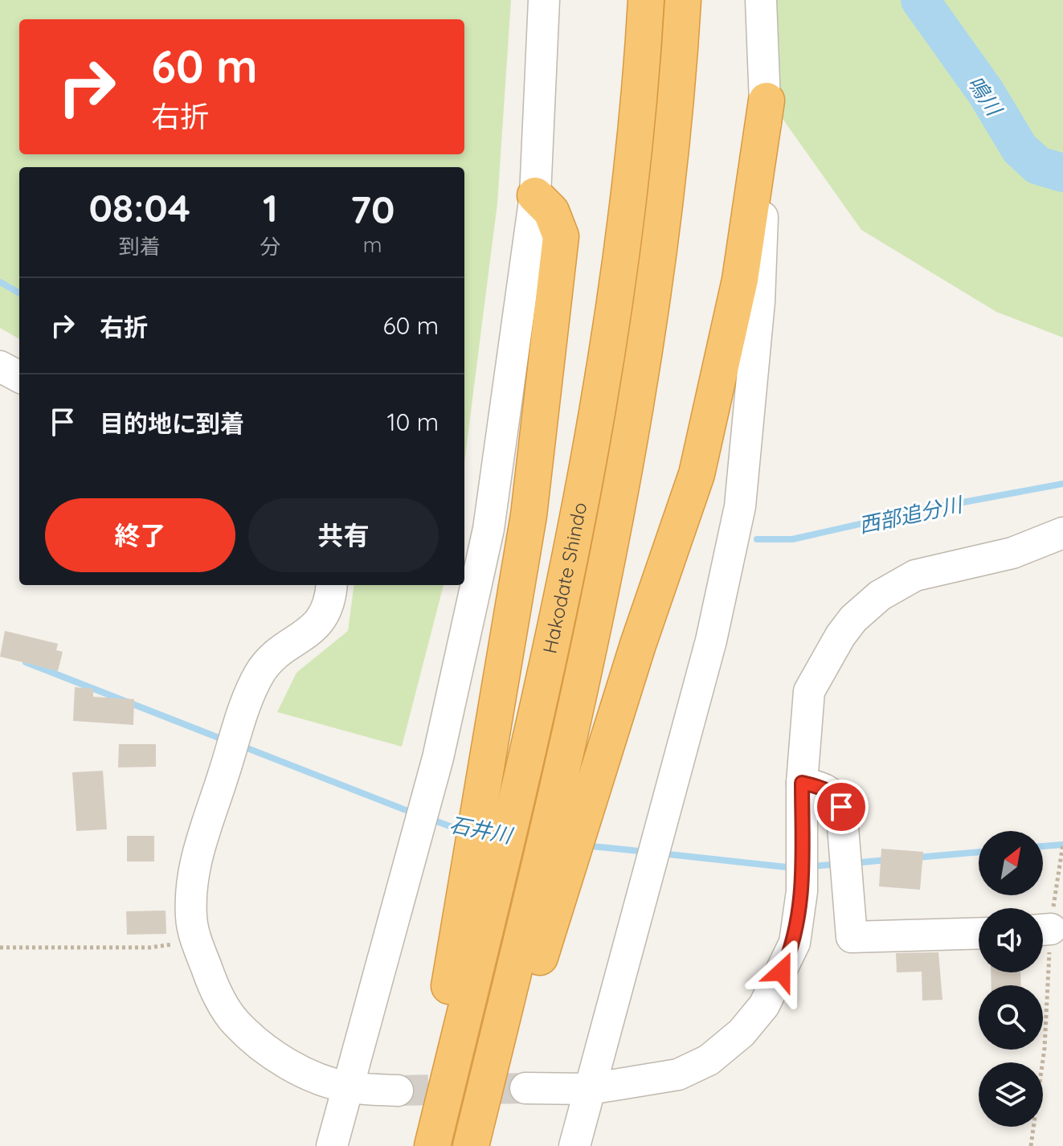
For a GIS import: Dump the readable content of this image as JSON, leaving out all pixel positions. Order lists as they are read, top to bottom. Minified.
{"streets":{"highway":["Hakodate Shindo"]},"water":["鳴川","西部追分川","石井川"],"north":"top right","page":{"turn":["60 m","右折"],"eta":["08:04","到着","1","分","70","m"],"list":[{"name":"右折","value":"60 m"},{"name":"目的地に到着","value":"10 m"}],"buttons":["終了","共有"]}}
